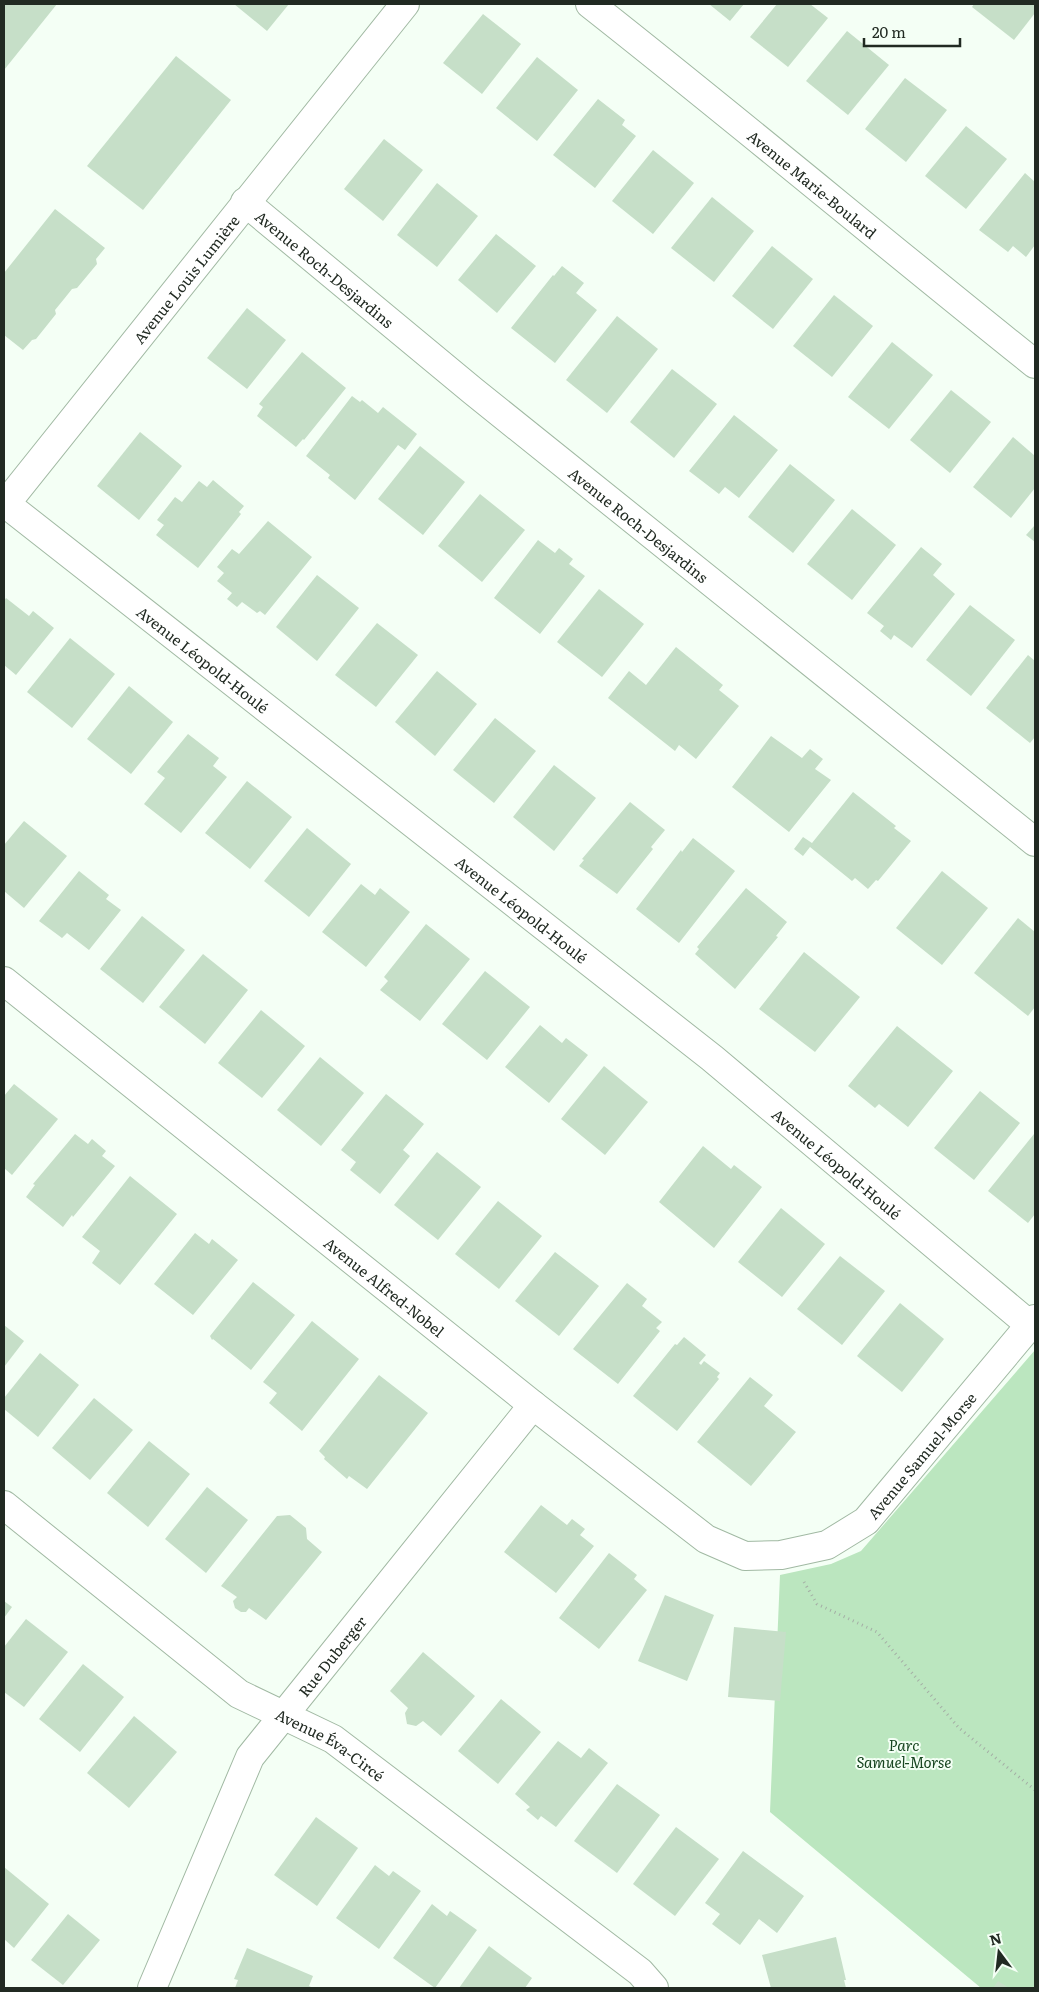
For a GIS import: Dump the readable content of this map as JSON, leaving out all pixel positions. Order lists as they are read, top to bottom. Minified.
{"streets":{"street":["Avenue Marie-Boulard","Avenue Roch-Desjardins","Avenue Louis Lumière","Avenue Léopold-Houlé","Avenue Alfred-Nobel","Avenue Samuel-Morse","Rue Duberger","Avenue Éva-Circé"]},"crossings":[["Avenue Roch-Desjardins","Avenue Louis Lumière"],["Avenue Louis Lumière","Avenue Léopold-Houlé"],["Avenue Léopold-Houlé","Avenue Samuel-Morse"],["Avenue Alfred-Nobel","Avenue Samuel-Morse"],["Avenue Alfred-Nobel","Rue Duberger"],["Rue Duberger","Avenue Éva-Circé"]],"parks":["Parc Samuel-Morse"],"scale_bar":"20 m","north":"top"}
